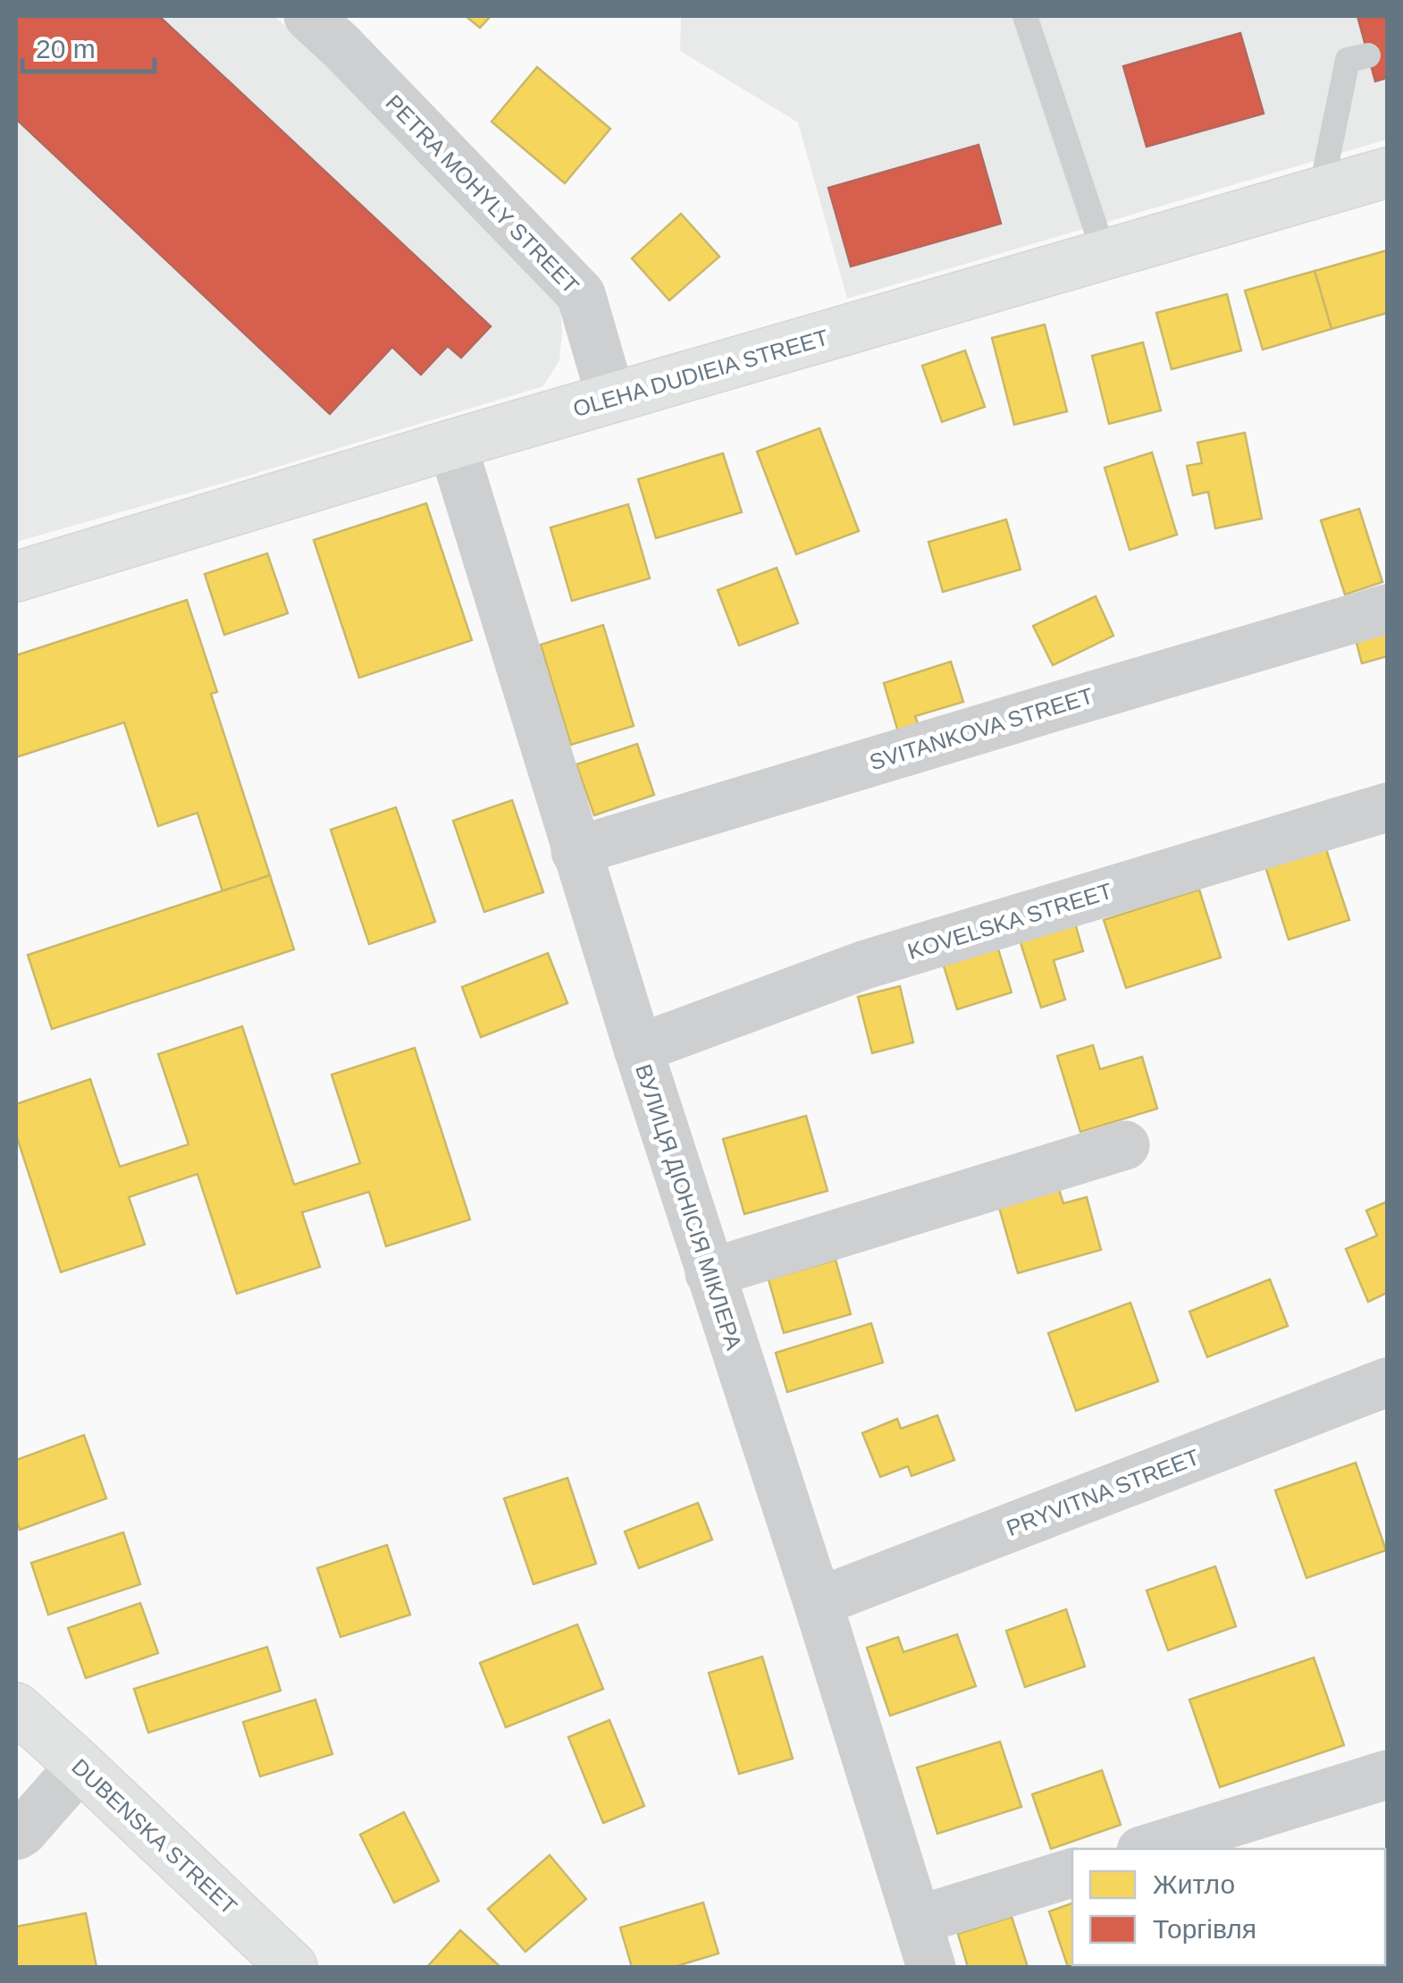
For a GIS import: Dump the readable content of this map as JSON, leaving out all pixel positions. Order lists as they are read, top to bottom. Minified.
{"streets":{"main road":["OLEHA DUDIEIA STREET","DUBENSKA STREET"],"street":["PETRA MOHYLY STREET","SVITANKOVA STREET","KOVELSKA STREET","ВУЛИЦЯ ДІОНІСІЯ МІКЛЕРА","PRYVITNA STREET"]},"crossings":[["PETRA MOHYLY STREET","OLEHA DUDIEIA STREET"],["OLEHA DUDIEIA STREET","ВУЛИЦЯ ДІОНІСІЯ МІКЛЕРА"],["SVITANKOVA STREET","ВУЛИЦЯ ДІОНІСІЯ МІКЛЕРА"],["KOVELSKA STREET","ВУЛИЦЯ ДІОНІСІЯ МІКЛЕРА"],["ВУЛИЦЯ ДІОНІСІЯ МІКЛЕРА","PRYVITNA STREET"]],"legend":["Житло","Торгівля"],"scale_bar":"20 m"}
